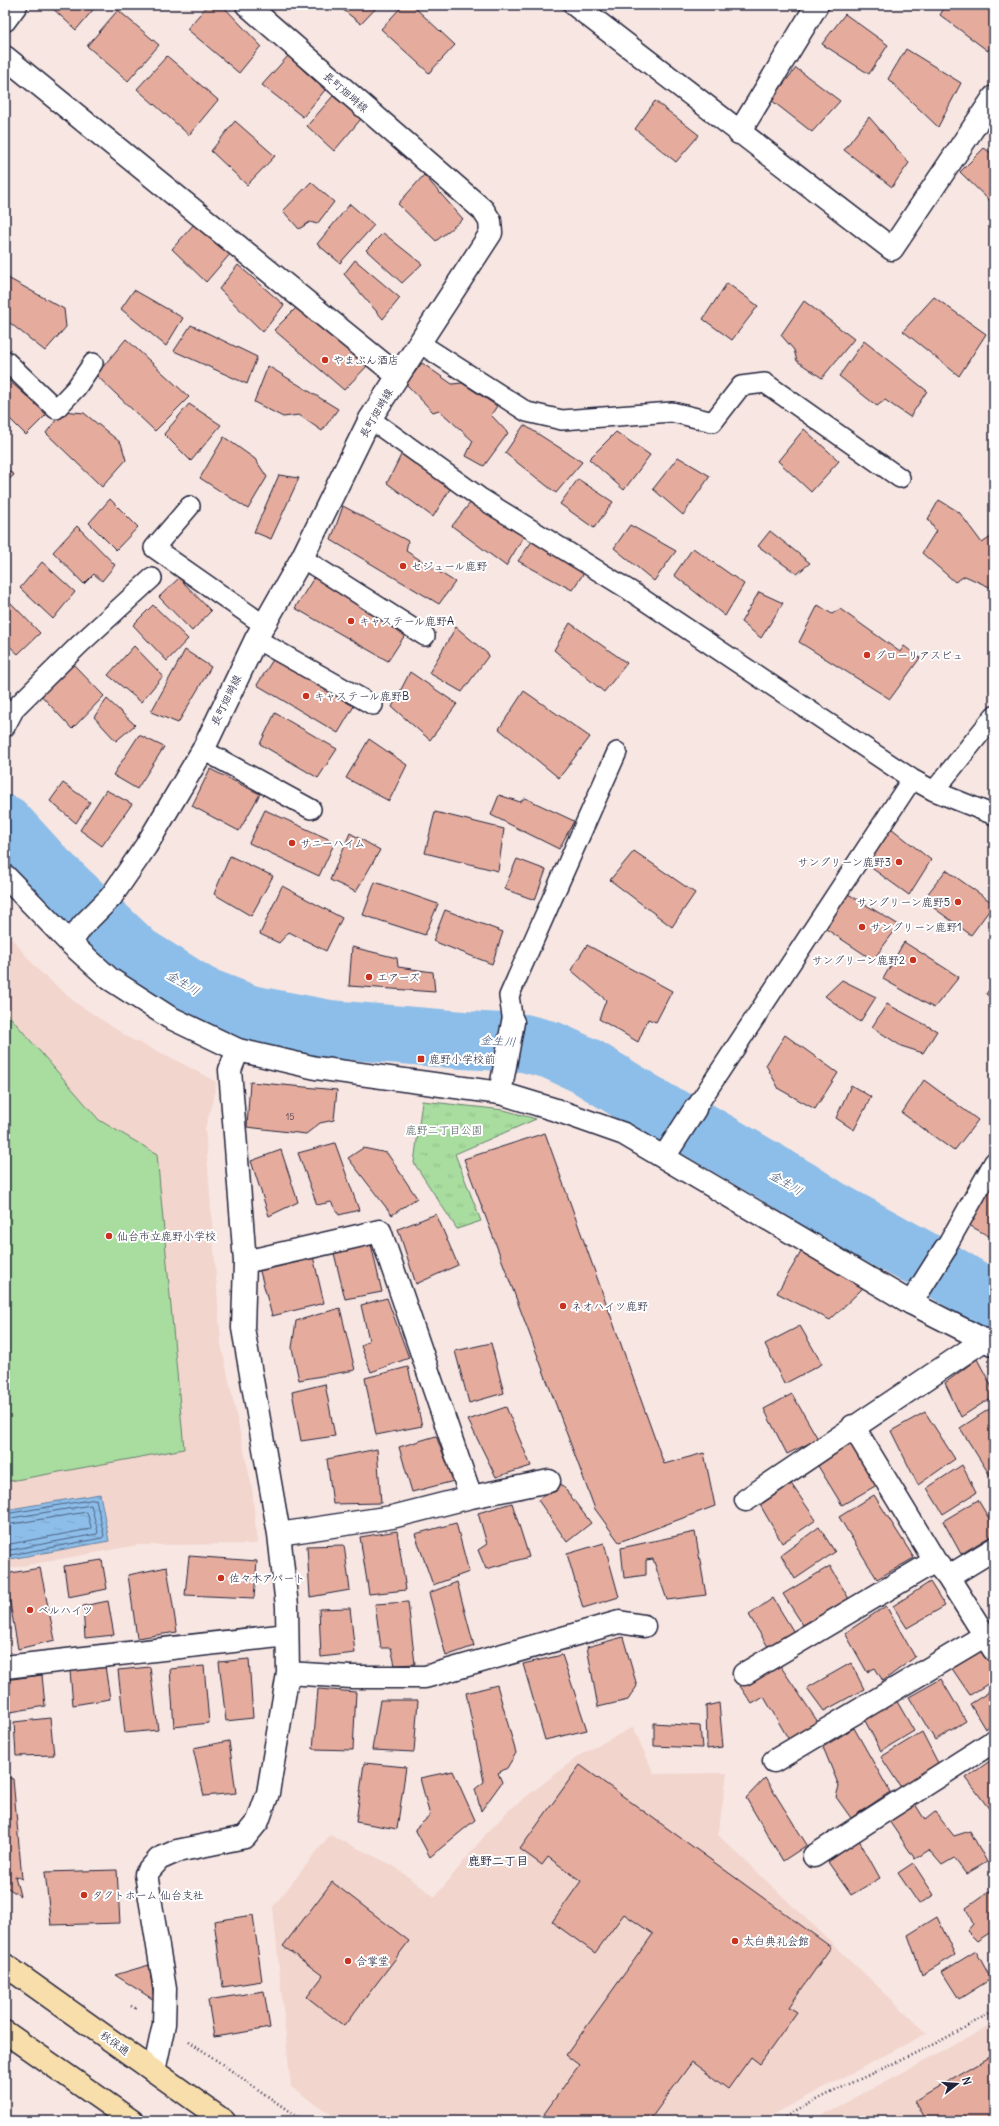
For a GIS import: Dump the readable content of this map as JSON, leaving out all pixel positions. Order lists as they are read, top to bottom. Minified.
{"streets":{"highway":["秋保通"],"street":["長町畑塒線"]},"districts":["鹿野二丁目"],"water":["金生川"],"parks":["鹿野二丁目公園"],"places":{"other":["やまぶん酒店","セジュール鹿野","キャステール鹿野A","グローリアスビュ","キャステール鹿野B","サニーハイム","サングリーン鹿野3","サングリーン鹿野5","サングリーン鹿野1","サングリーン鹿野2","エアーズ","仙台市立鹿野小学校","ネオハイツ鹿野","佐々木アパート","ベルハイツ","タクトホーム 仙台支社","太白典礼会館","合掌堂"],"transit":["鹿野小学校前"]},"house_numbers":["15"],"north":"right"}
